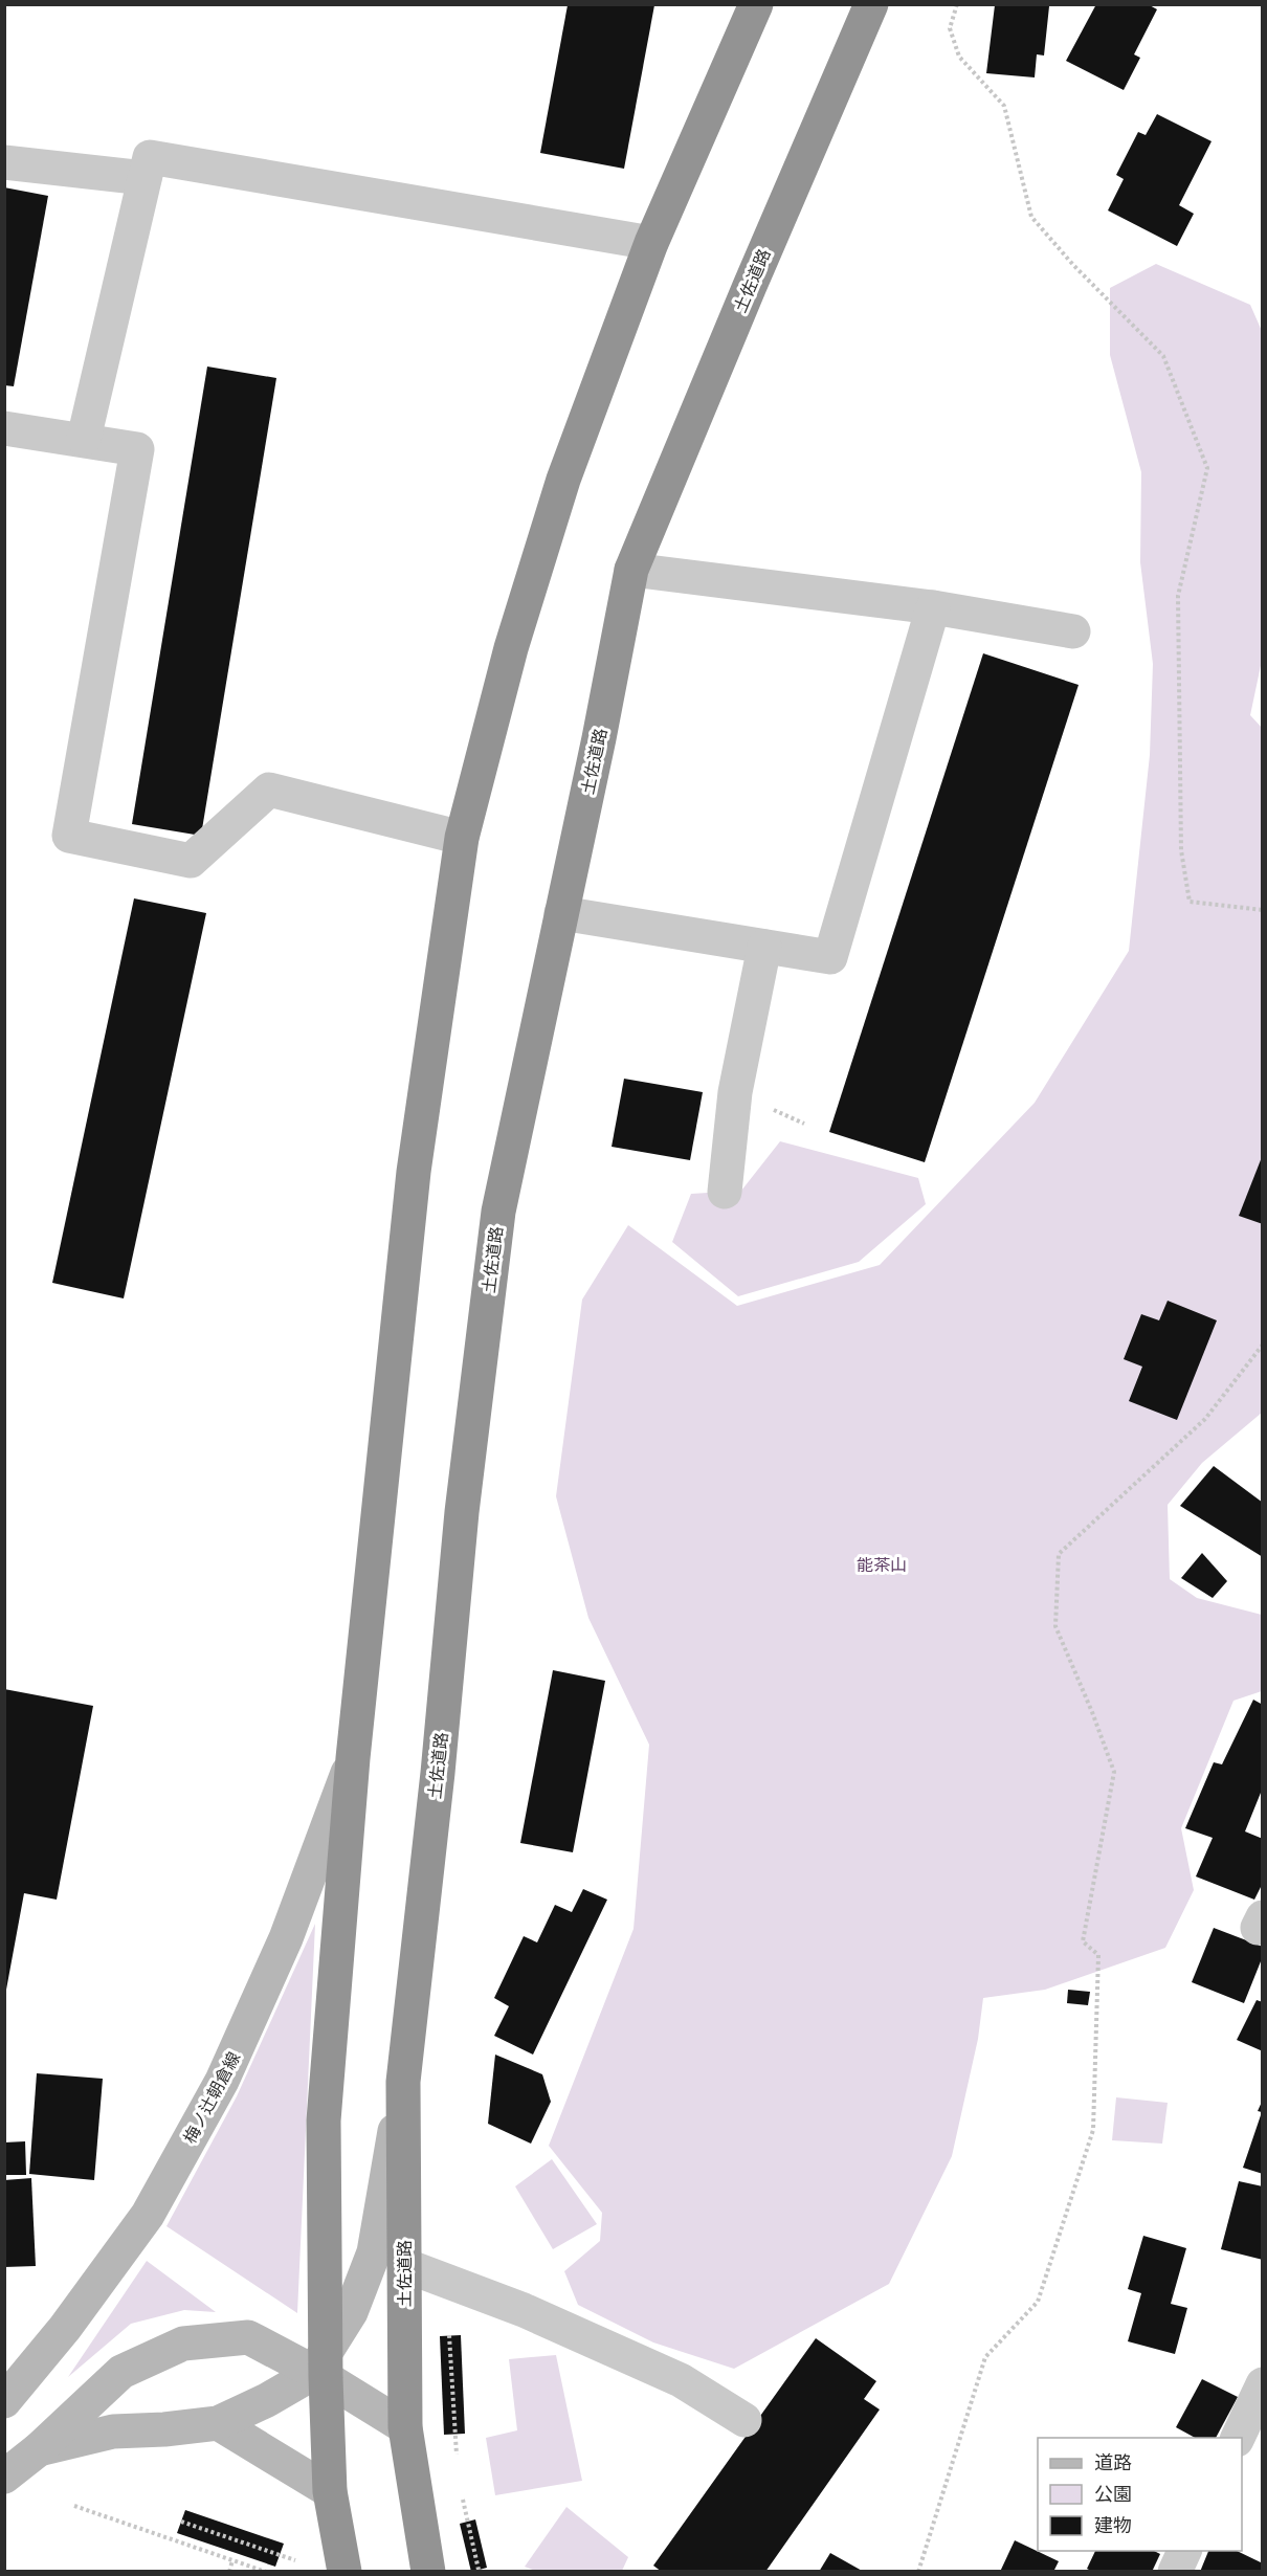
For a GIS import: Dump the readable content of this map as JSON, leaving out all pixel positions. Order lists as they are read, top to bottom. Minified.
{"streets":{"highway":["土佐道路"],"main road":["梅ノ辻朝倉線"]},"parks":["能茶山"],"legend":["道路","公園","建物"]}
